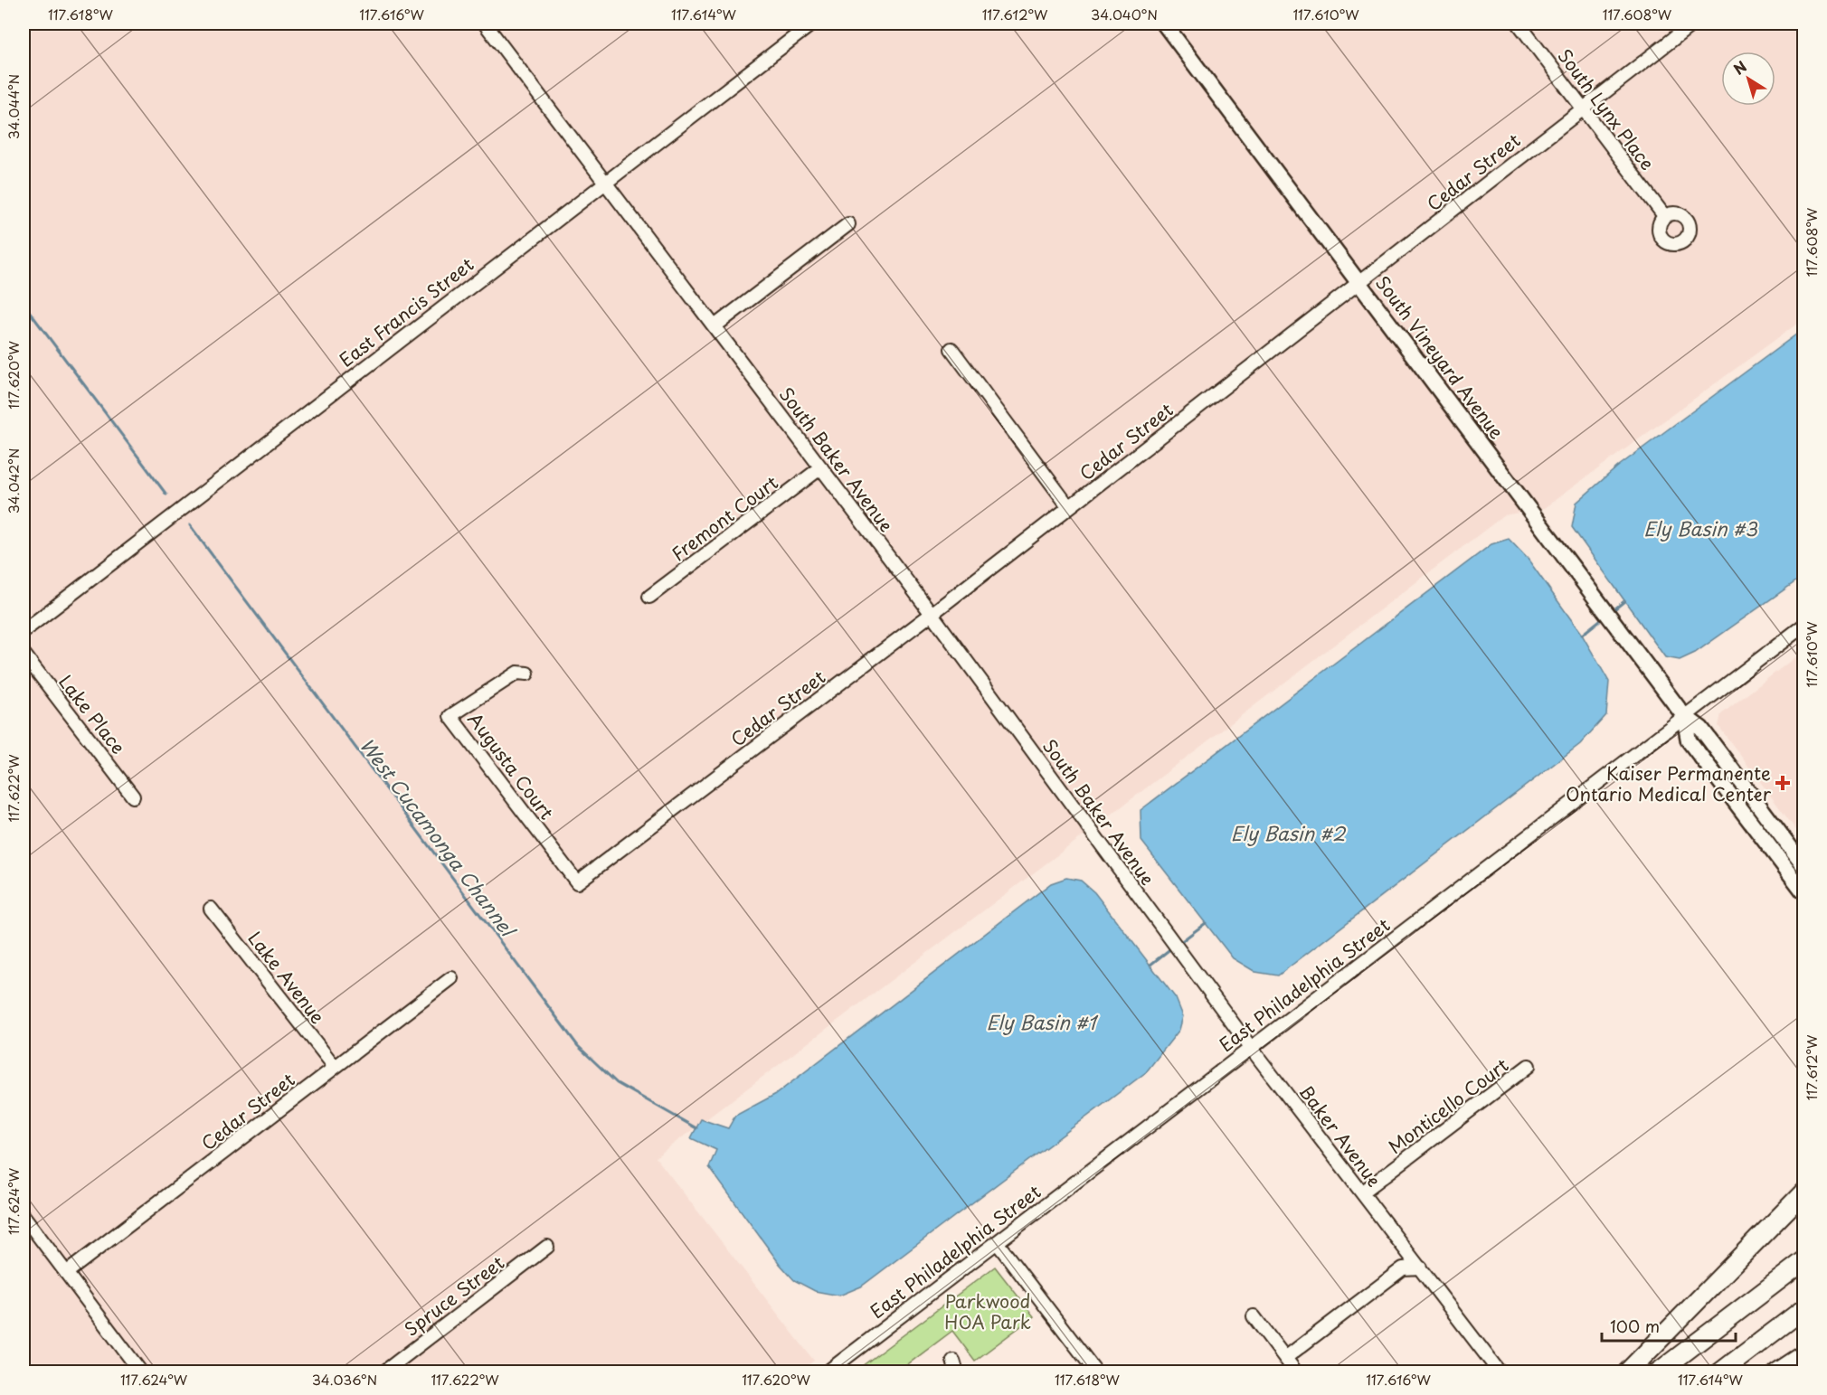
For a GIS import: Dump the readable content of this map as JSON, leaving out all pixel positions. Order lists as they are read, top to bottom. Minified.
{"streets":{"main road":["South Vineyard Avenue"],"street":["South Lynx Place","Cedar Street","East Francis Street","South Baker Avenue","Fremont Court","Lake Place","Augusta Court","Lake Avenue","East Philadelphia Street","Monticello Court","Baker Avenue","Spruce Street"]},"crossings":[["South Lynx Place","Cedar Street"],["Cedar Street","South Vineyard Avenue"],["Cedar Street","South Baker Avenue"],["Cedar Street","Augusta Court"],["Cedar Street","Lake Avenue"],["East Francis Street","South Baker Avenue"],["South Vineyard Avenue","East Philadelphia Street"],["South Baker Avenue","Fremont Court"],["South Baker Avenue","Baker Avenue"],["East Philadelphia Street","Baker Avenue"],["Monticello Court","Baker Avenue"]],"water":["Ely Basin #3","Ely Basin #2","West Cucamonga Channel","Ely Basin #1"],"parks":["Parkwood HOA Park"],"places":{"health":["Kaiser Permanente Ontario Medical Center"]},"scale_bar":"100 m","north":"top left","coordinates":["117.618°W","117.616°W","117.614°W","117.612°W","34.040°N","117.610°W","117.608°W","34.044°N","117.620°W","34.042°N","117.622°W","117.624°W","34.036°N"]}
